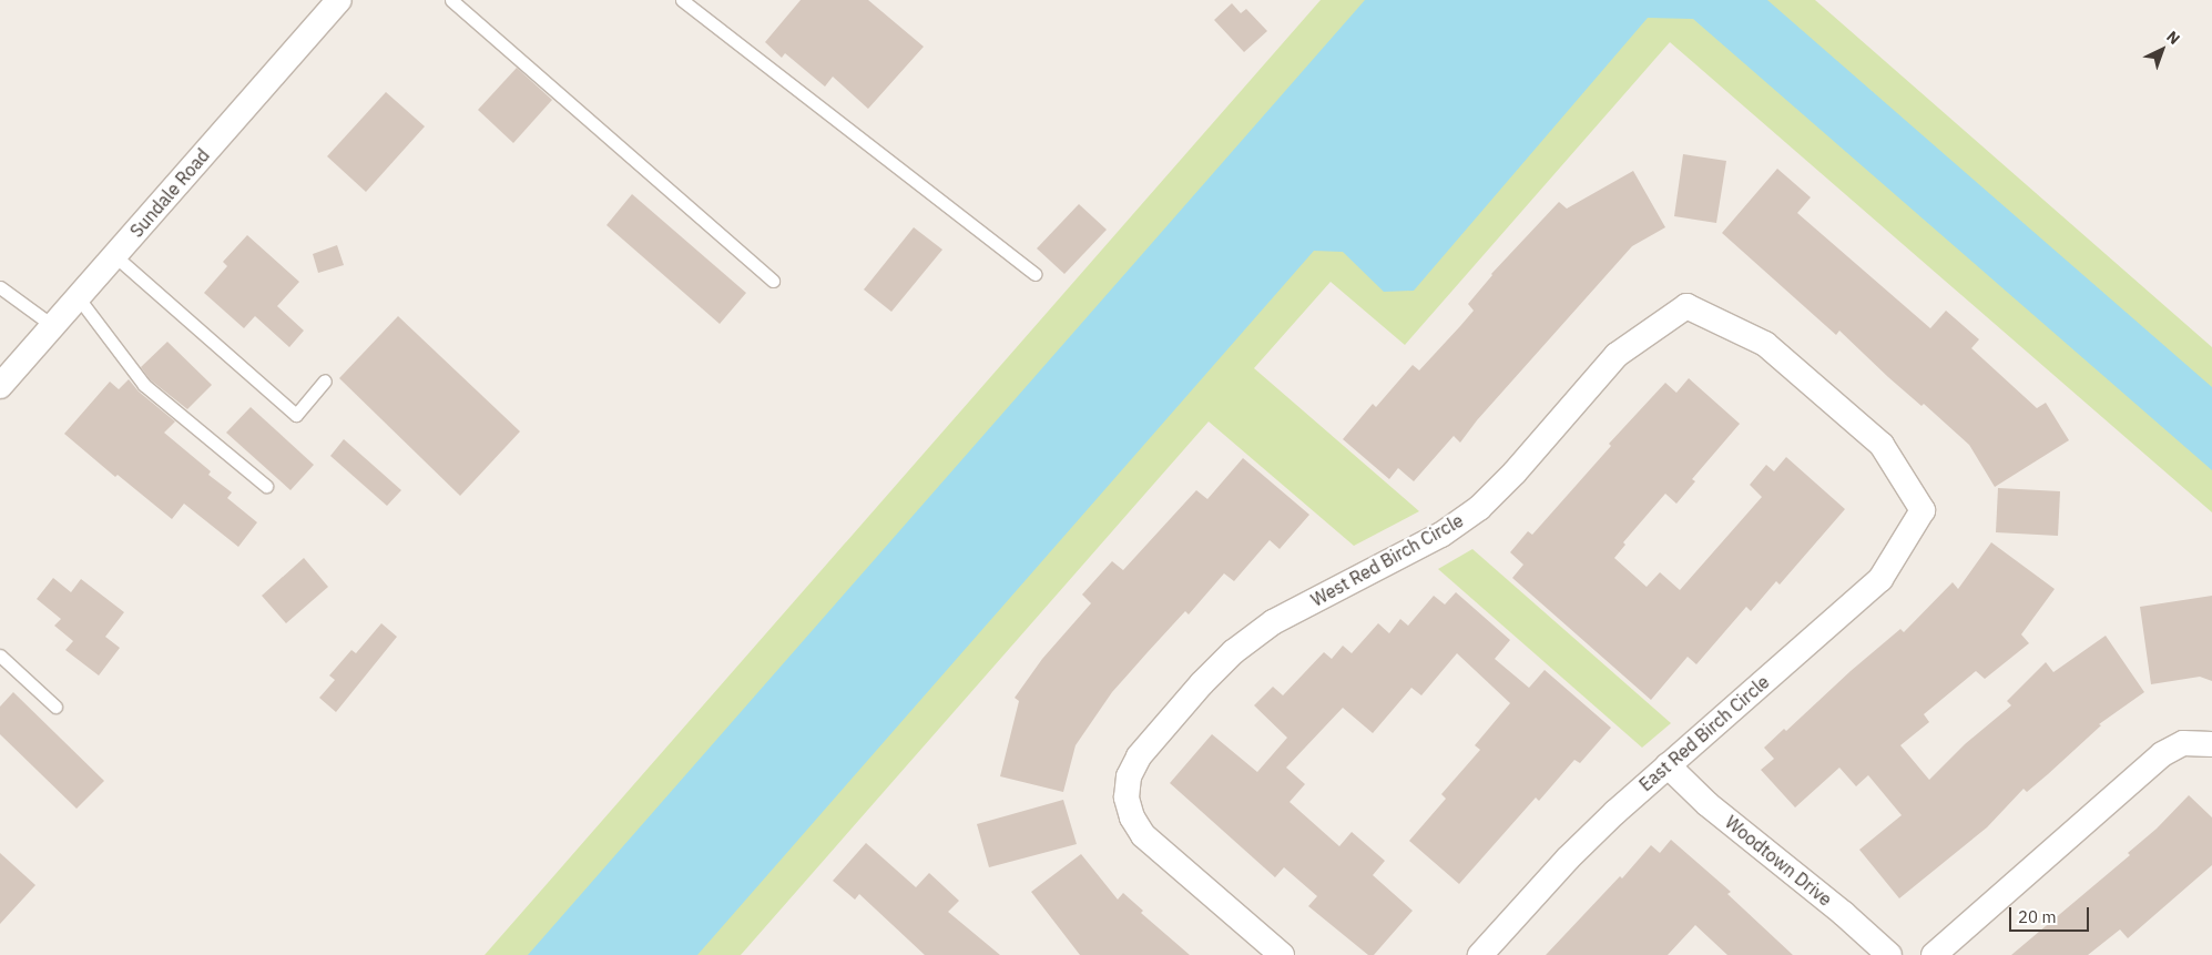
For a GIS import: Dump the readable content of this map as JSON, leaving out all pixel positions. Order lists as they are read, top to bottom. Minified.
{"streets":{"street":["Sundale Road","West Red Birch Circle","East Red Birch Circle","Woodtown Drive"]},"crossings":[["West Red Birch Circle","East Red Birch Circle"],["East Red Birch Circle","Woodtown Drive"]],"scale_bar":"20 m","north":"top right"}
